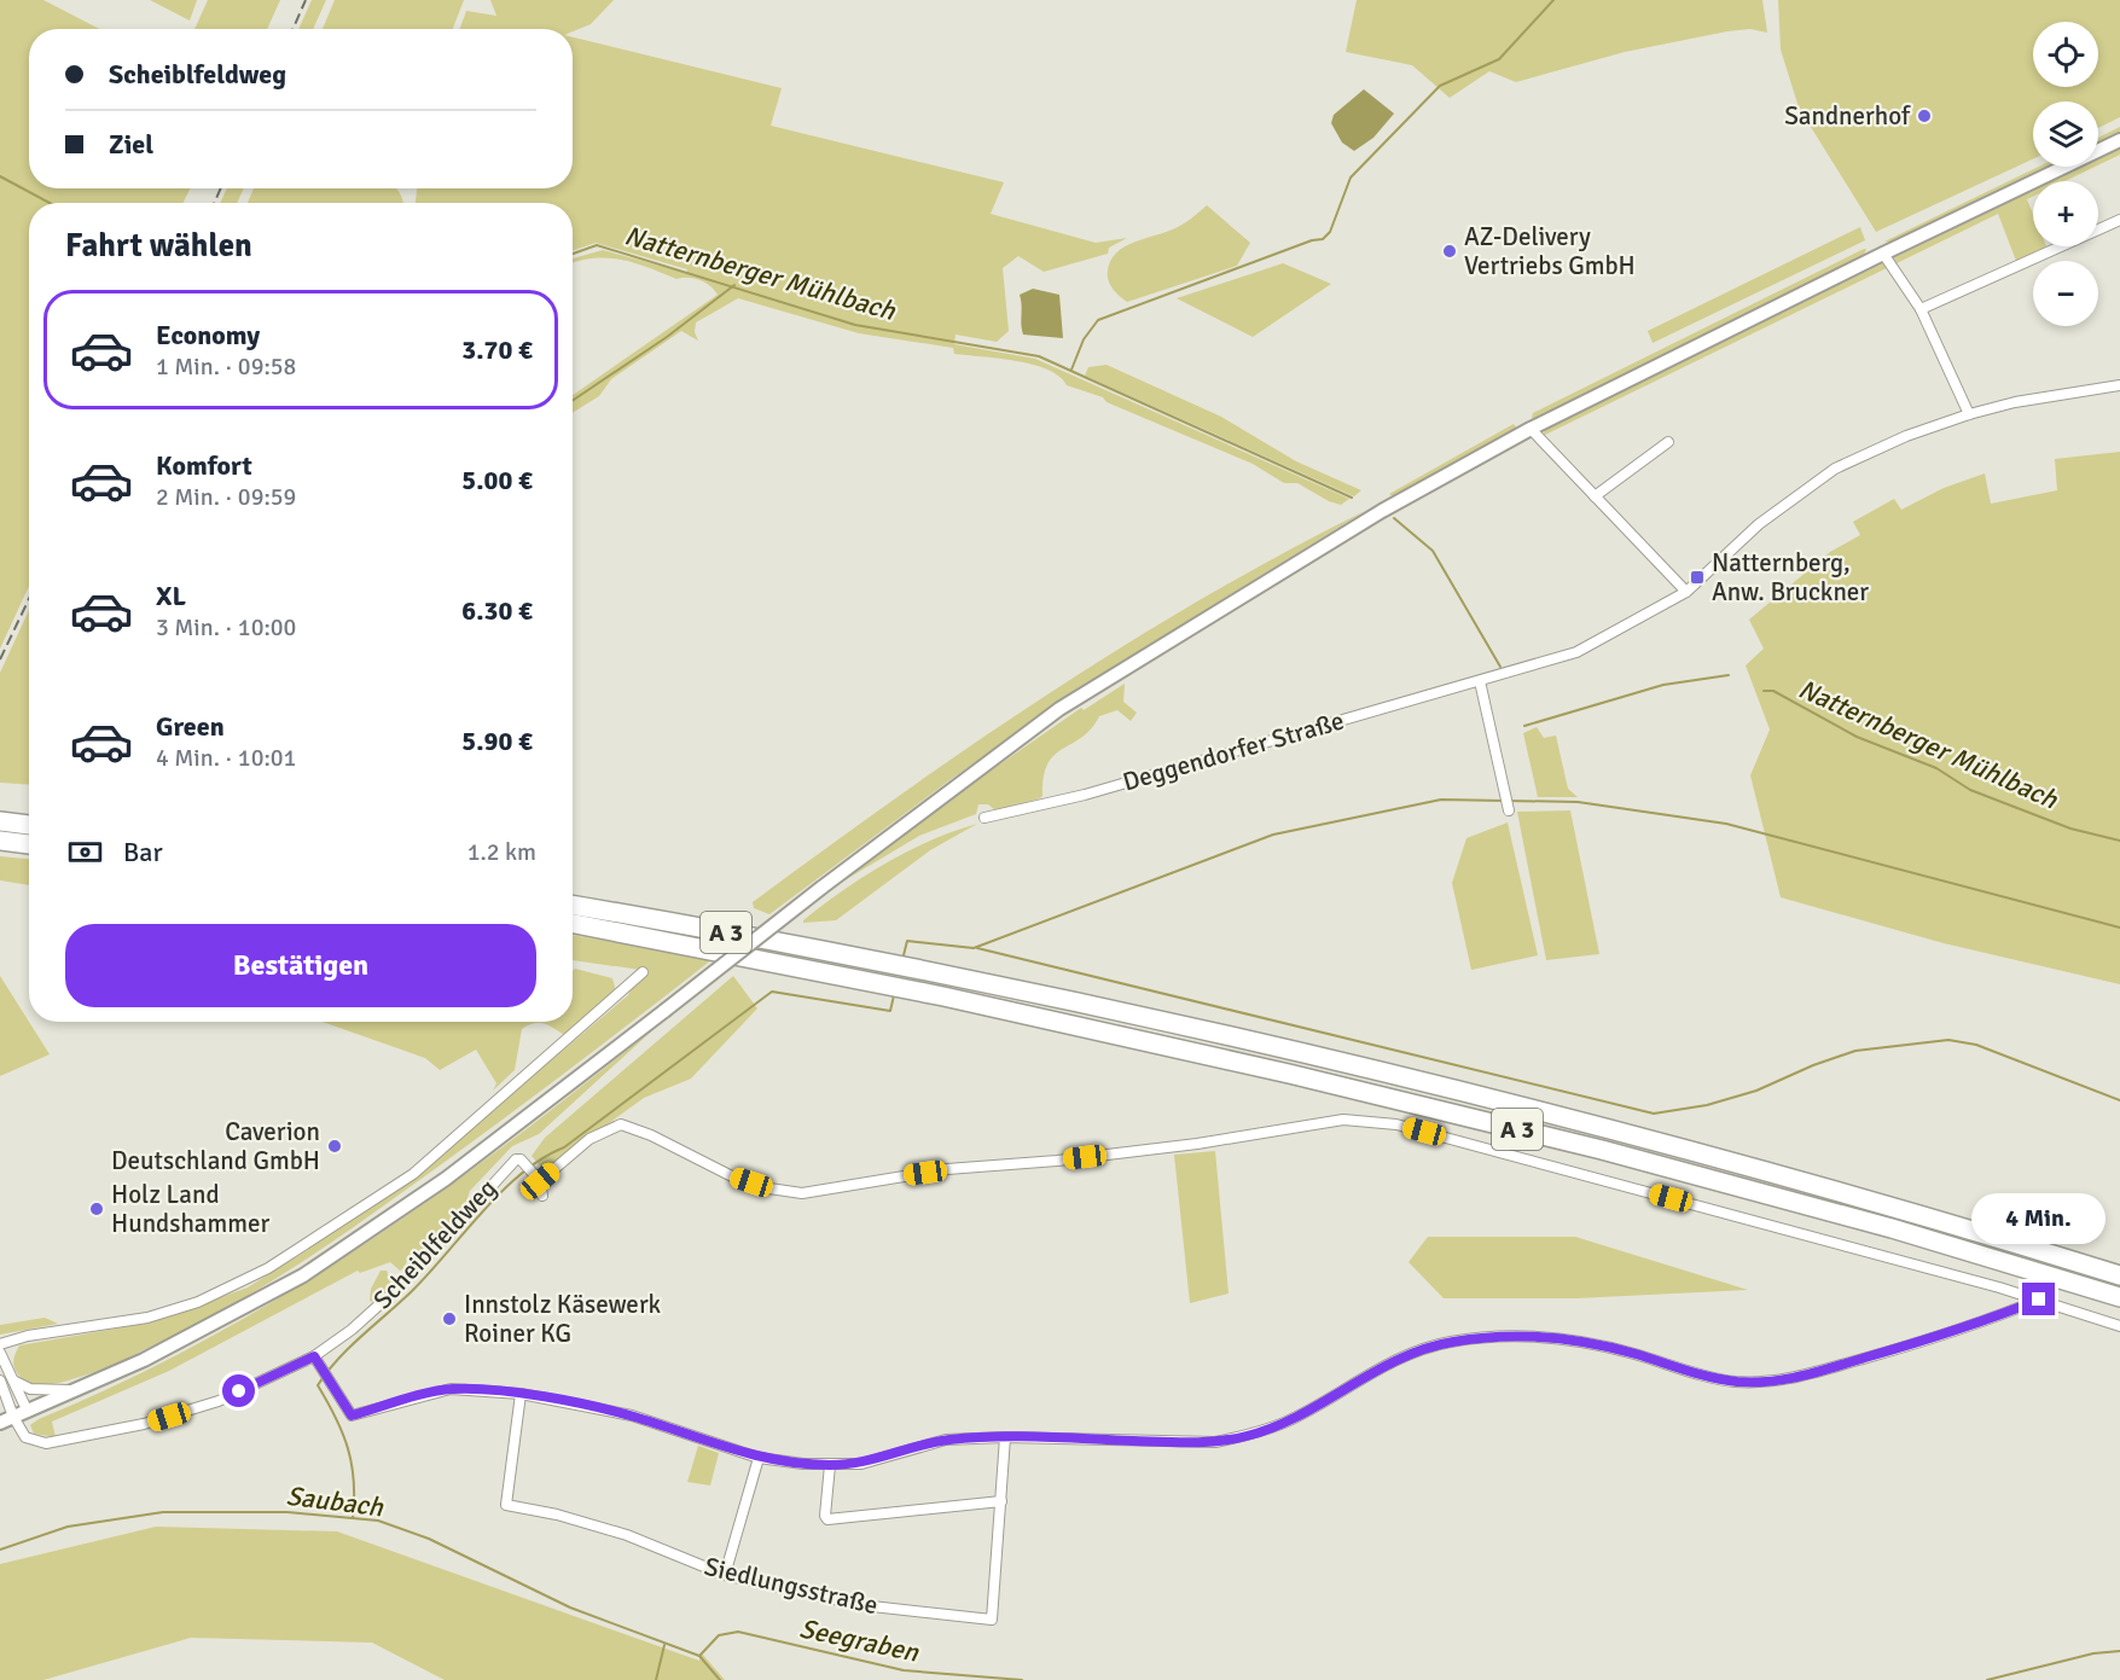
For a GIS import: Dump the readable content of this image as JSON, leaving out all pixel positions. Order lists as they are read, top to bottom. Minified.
{"streets":{"highway":["A 3"],"street":["Deggendorfer Straße","Scheiblfeldweg","Siedlungsstraße"]},"water":["Natternberger Mühlbach","Saubach","Seegraben"],"places":{"other":["Sandnerhof","AZ-Delivery Vertriebs GmbH","Caverion Deutschland GmbH","Holz Land Hundshammer","Innstolz Käsewerk Roiner KG"],"transit":["Natternberg, Anw. Bruckner"]},"page":{"map_buttons":["+","−"],"banner":["Scheiblfeldweg","Ziel"],"heading":"Fahrt wählen","list":[{"name":"Economy","note":"1 Min. · 09:58","value":"3.70 €"},{"name":"Komfort","note":"2 Min. · 09:59","value":"5.00 €"},{"name":"XL","note":"3 Min. · 10:00","value":"6.30 €"},{"name":"Green","note":"4 Min. · 10:01","value":"5.90 €"}],"pay":["Bar","1.2 km"],"buttons":"Bestätigen","bubble":"4 Min."}}
